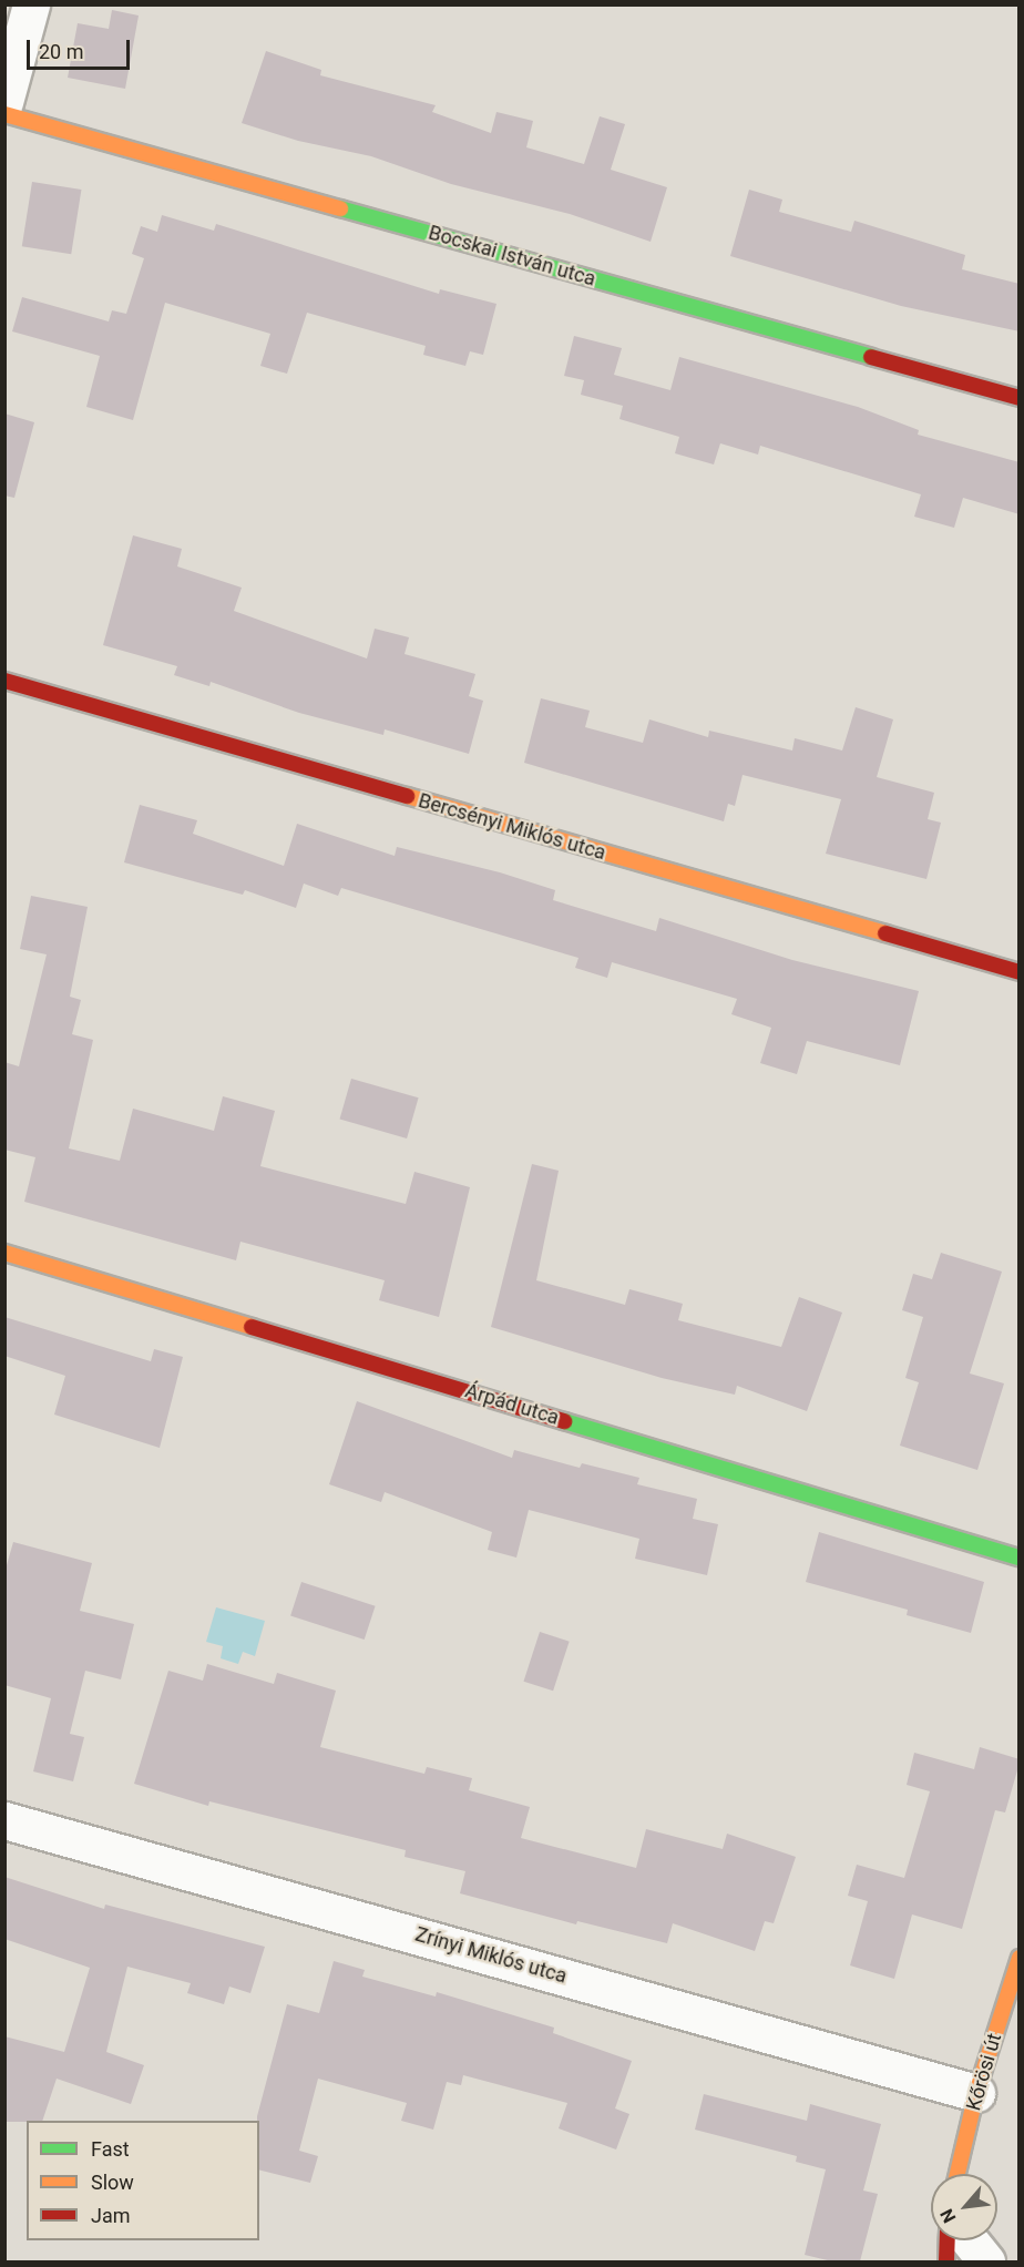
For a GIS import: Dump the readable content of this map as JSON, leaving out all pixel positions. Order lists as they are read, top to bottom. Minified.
{"streets":{"street":["Bocskai István utca","Bercsényi Miklós utca","Árpád utca","Zrínyi Miklós utca","Kőrösi út"]},"crossings":[["Zrínyi Miklós utca","Kőrösi út"]],"legend":["Fast","Slow","Jam"],"scale_bar":"20 m","north":"bottom left"}
